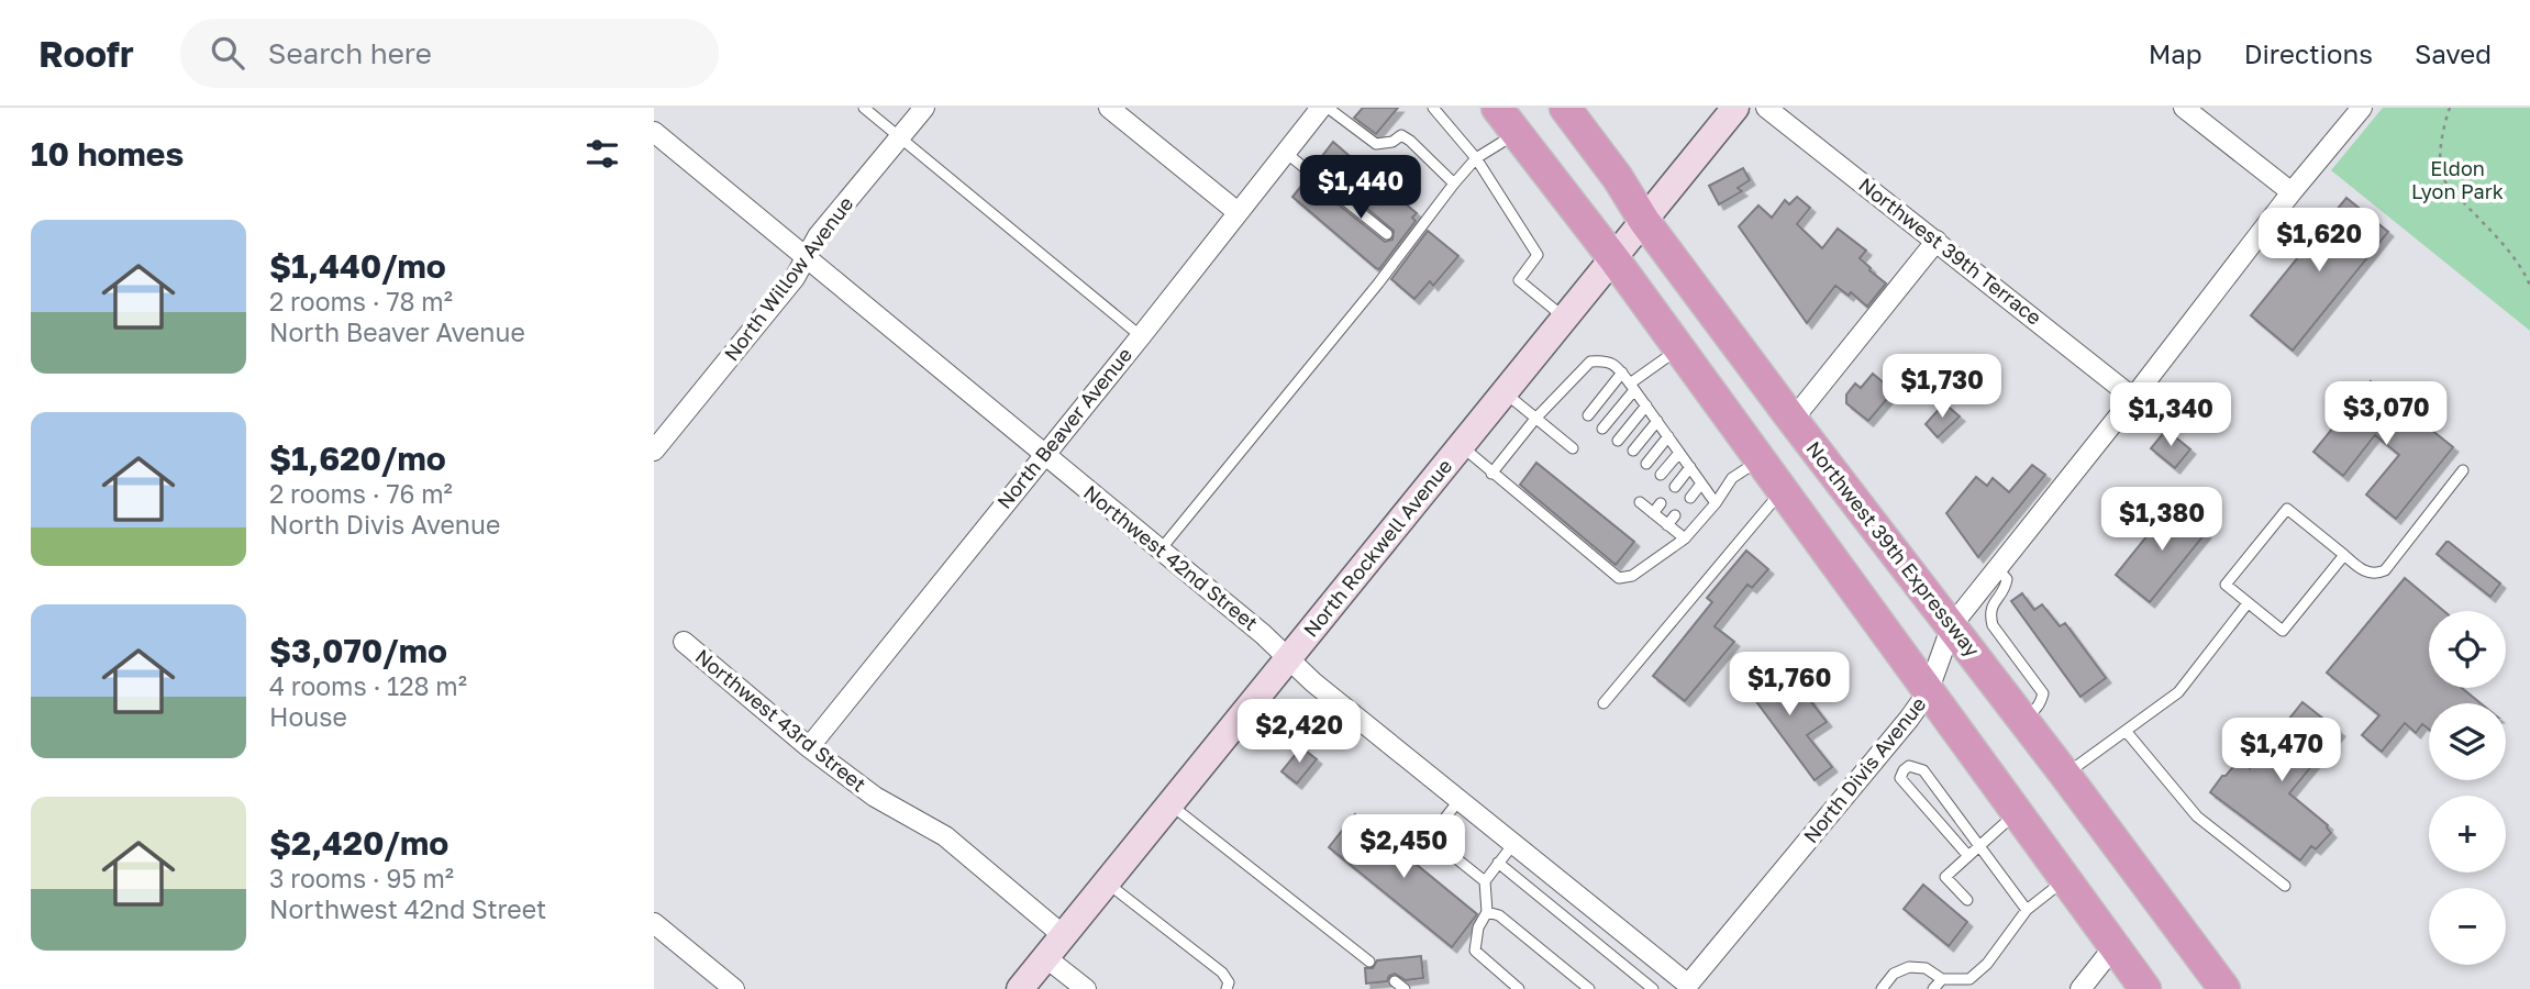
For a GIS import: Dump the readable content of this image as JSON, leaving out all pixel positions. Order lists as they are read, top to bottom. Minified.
{"streets":{"highway":["Northwest 39th Expressway"],"main road":["North Rockwell Avenue"],"street":["Northwest 39th Terrace","North Willow Avenue","North Beaver Avenue","Northwest 42nd Street","Northwest 43rd Street","North Divis Avenue"]},"crossings":[["Northwest 39th Terrace","North Divis Avenue"],["North Willow Avenue","Northwest 42nd Street"],["North Beaver Avenue","Northwest 42nd Street"],["North Beaver Avenue","Northwest 43rd Street"],["North Rockwell Avenue","Northwest 39th Expressway"],["North Rockwell Avenue","Northwest 42nd Street"],["North Rockwell Avenue","Northwest 43rd Street"],["Northwest 39th Expressway","North Divis Avenue"],["Northwest 42nd Street","North Divis Avenue"]],"parks":["Eldon Lyon Park"],"page":{"header":"Roofr","search":"Search here","nav":["Map","Directions","Saved"],"heading":"10 homes","price":["$1,440","$1,620","$1,730","$3,070","$1,340","$1,380","$1,760","$2,420","$1,470","$2,450"],"list":[{"name":"$1,440/mo","note":"2 rooms · 78 m² · North Beaver Avenue"},{"name":"$1,620/mo","note":"2 rooms · 76 m² · North Divis Avenue"},{"name":"$3,070/mo","note":"4 rooms · 128 m² · House"},{"name":"$2,420/mo","note":"3 rooms · 95 m² · Northwest 42nd Street"}],"map_buttons":["+","−"]}}
